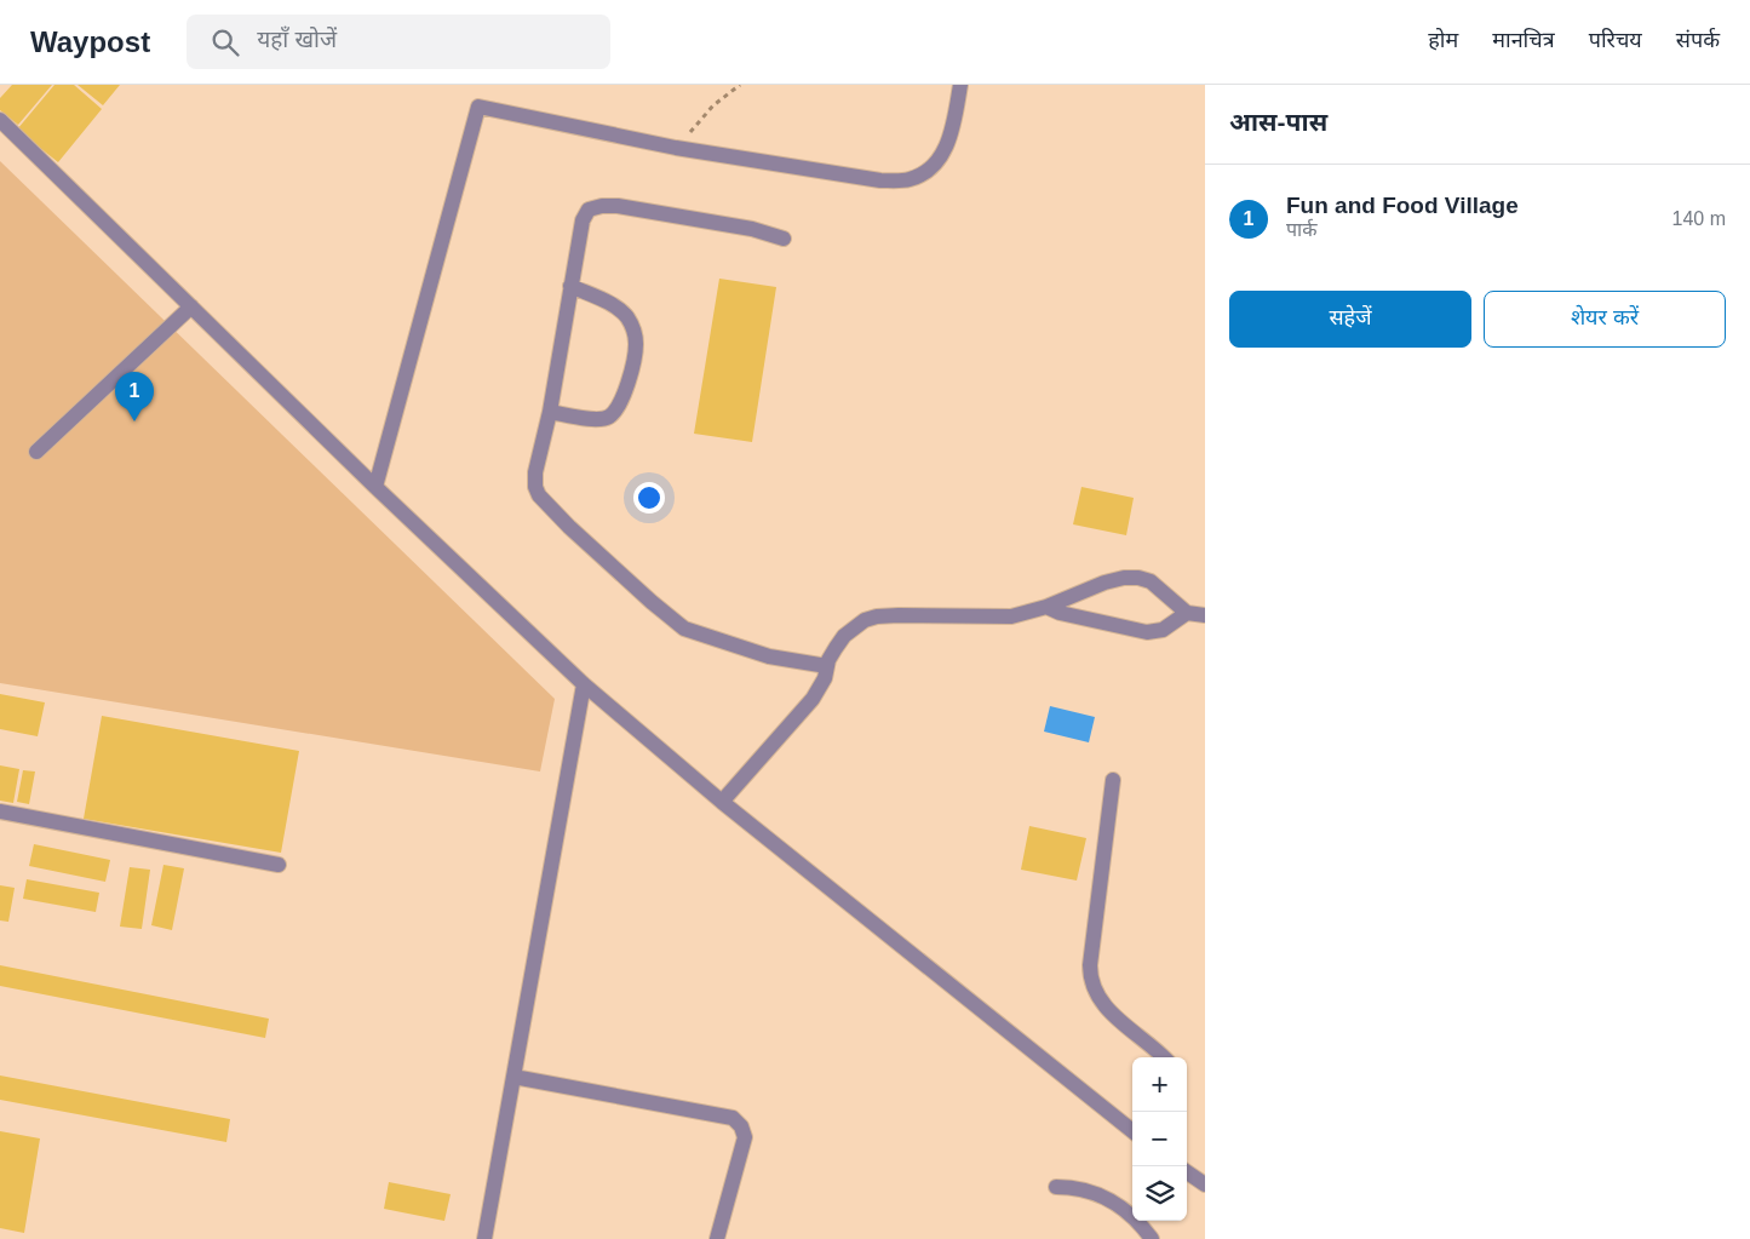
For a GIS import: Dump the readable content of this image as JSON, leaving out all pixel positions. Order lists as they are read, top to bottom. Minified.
{"page":{"header":"Waypost","search":"यहाँ खोजें","nav":["होम","मानचित्र","परिचय","संपर्क"],"heading":"आस-पास","list":[{"mark":"1","name":"Fun and Food Village","note":"पार्क","value":"140 m"}],"buttons":["सहेजें","शेयर करें"],"pins":"1","map_buttons":["+","−"]}}
